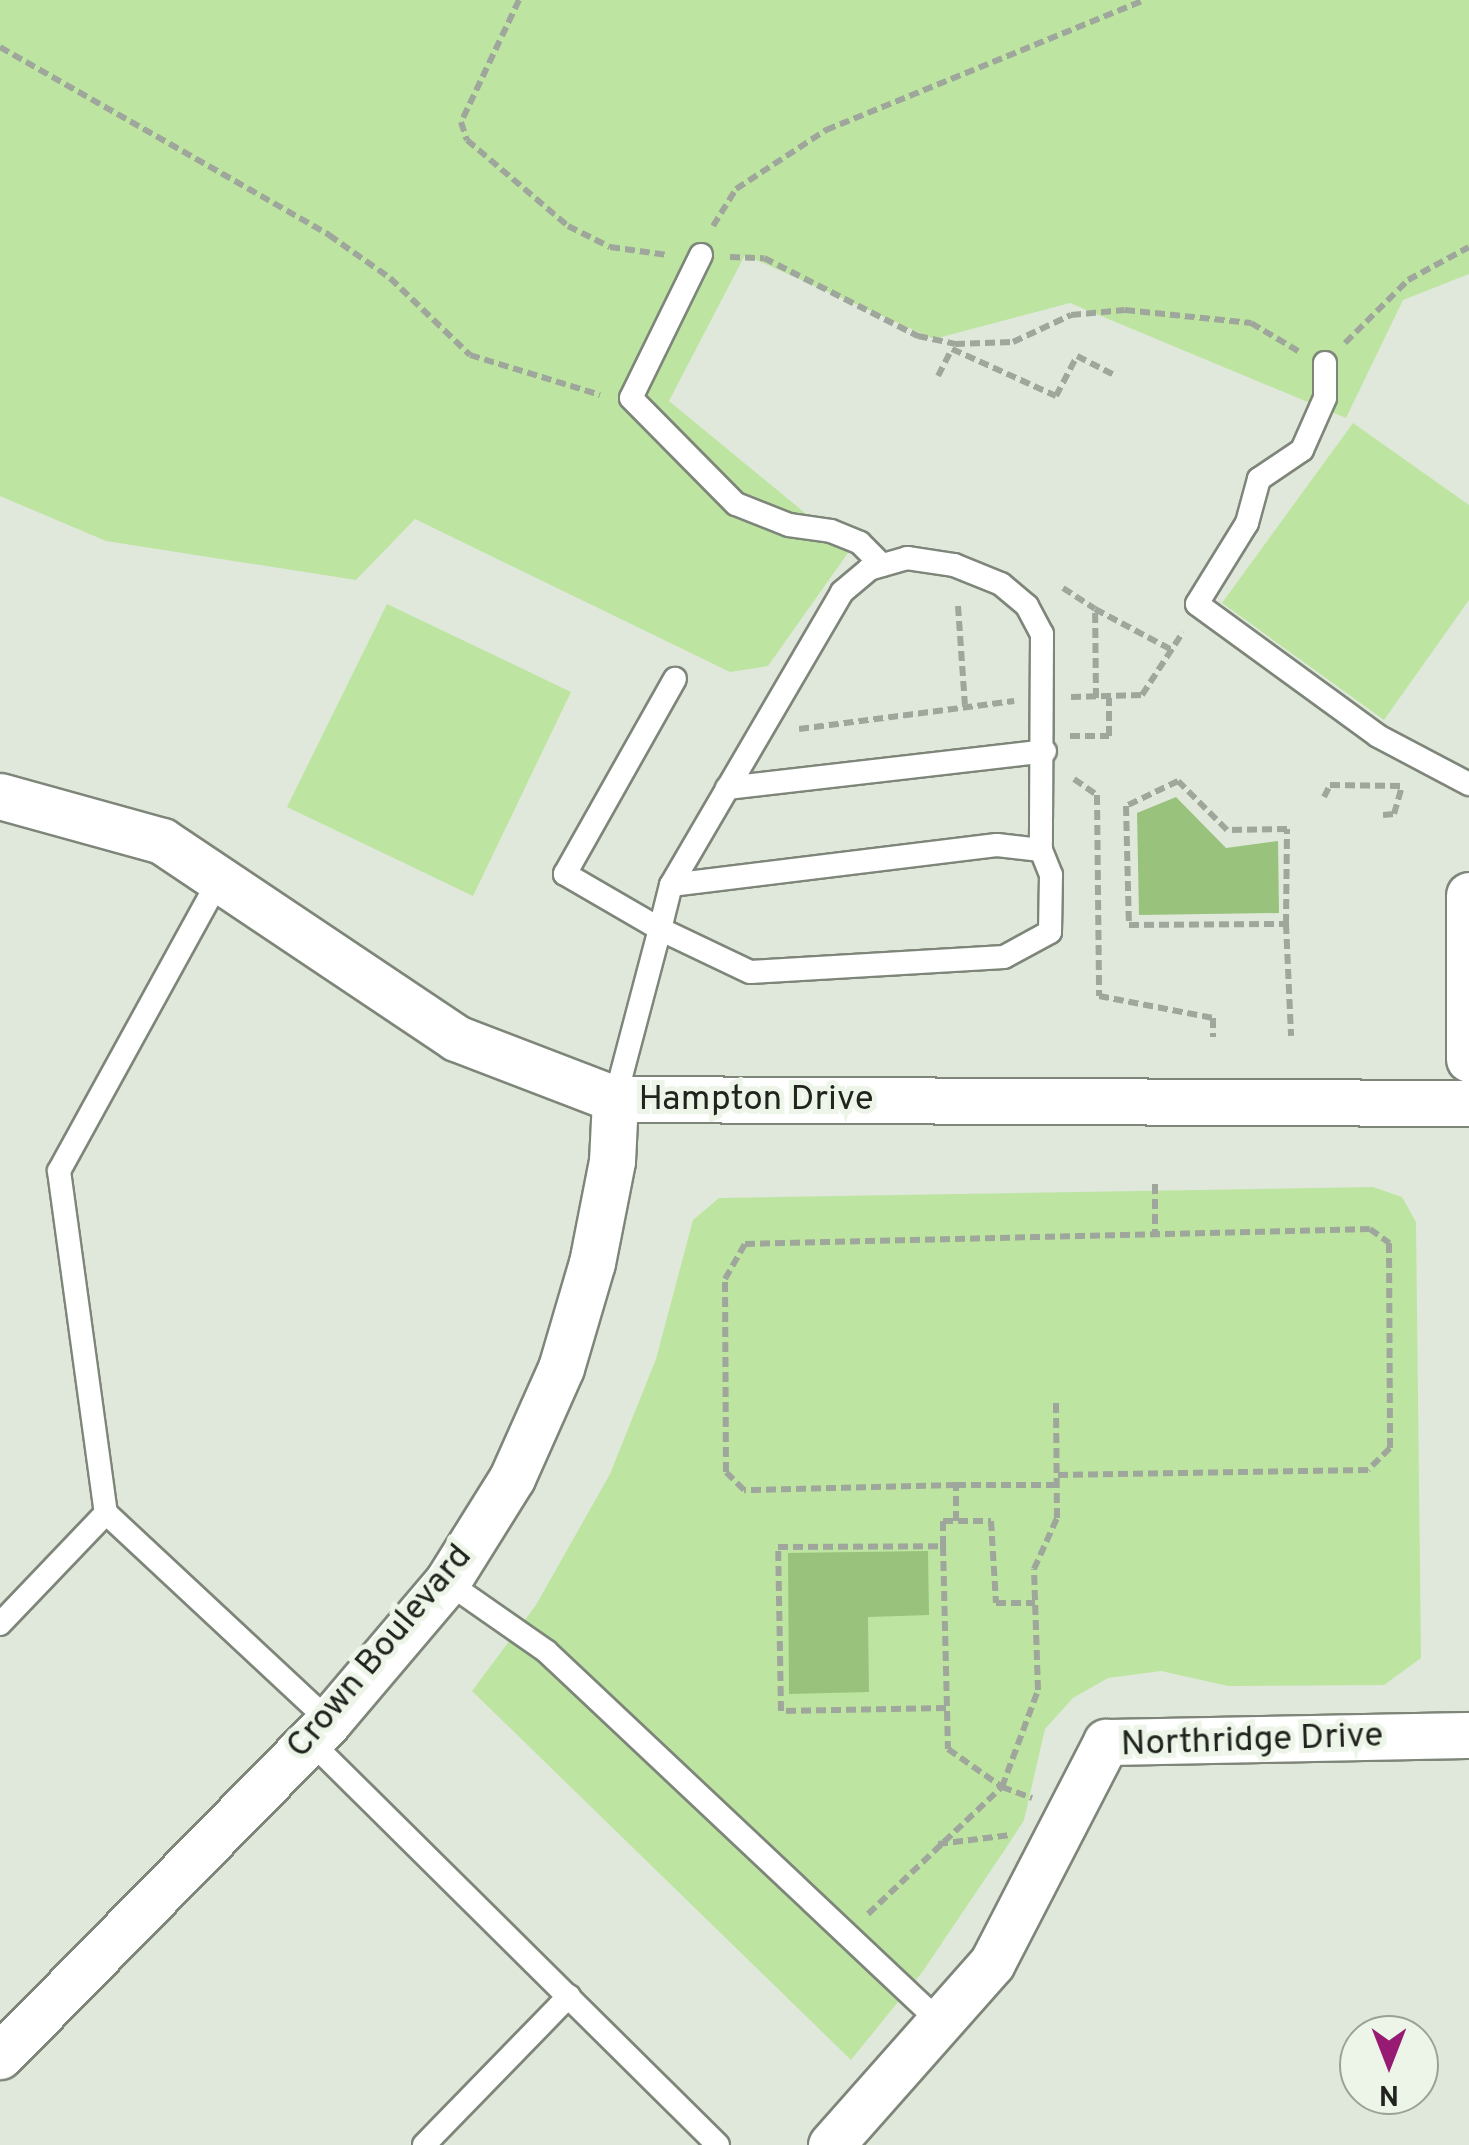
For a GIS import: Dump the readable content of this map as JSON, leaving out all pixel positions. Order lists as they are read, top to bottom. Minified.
{"streets":{"street":["Hampton Drive","Crown Boulevard","Northridge Drive"]},"crossings":[["Hampton Drive","Crown Boulevard"]],"north":"bottom"}
